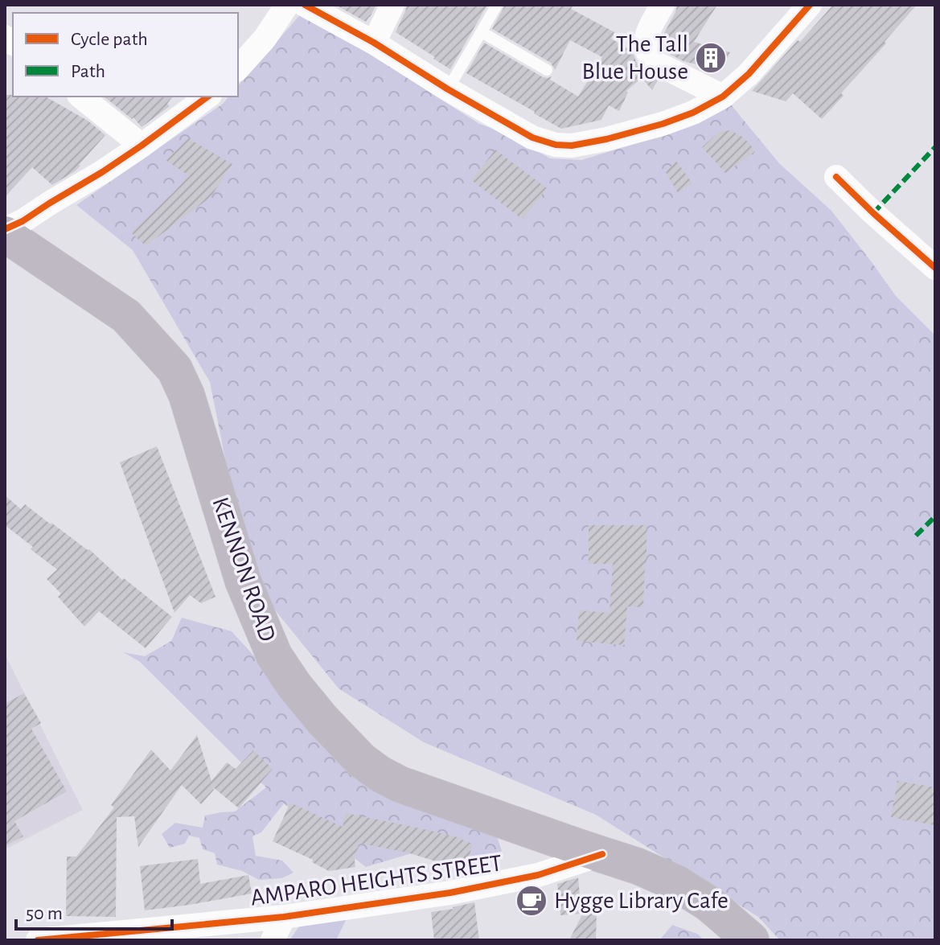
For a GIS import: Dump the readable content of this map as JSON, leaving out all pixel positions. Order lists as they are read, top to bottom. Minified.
{"streets":{"highway":["KENNON ROAD"],"street":["AMPARO HEIGHTS STREET"]},"crossings":[["KENNON ROAD","AMPARO HEIGHTS STREET"]],"places":{"building":["The Tall Blue House"],"cafe":["Hygge Library Cafe"]},"legend":["Cycle path","Path"],"scale_bar":"50 m"}
